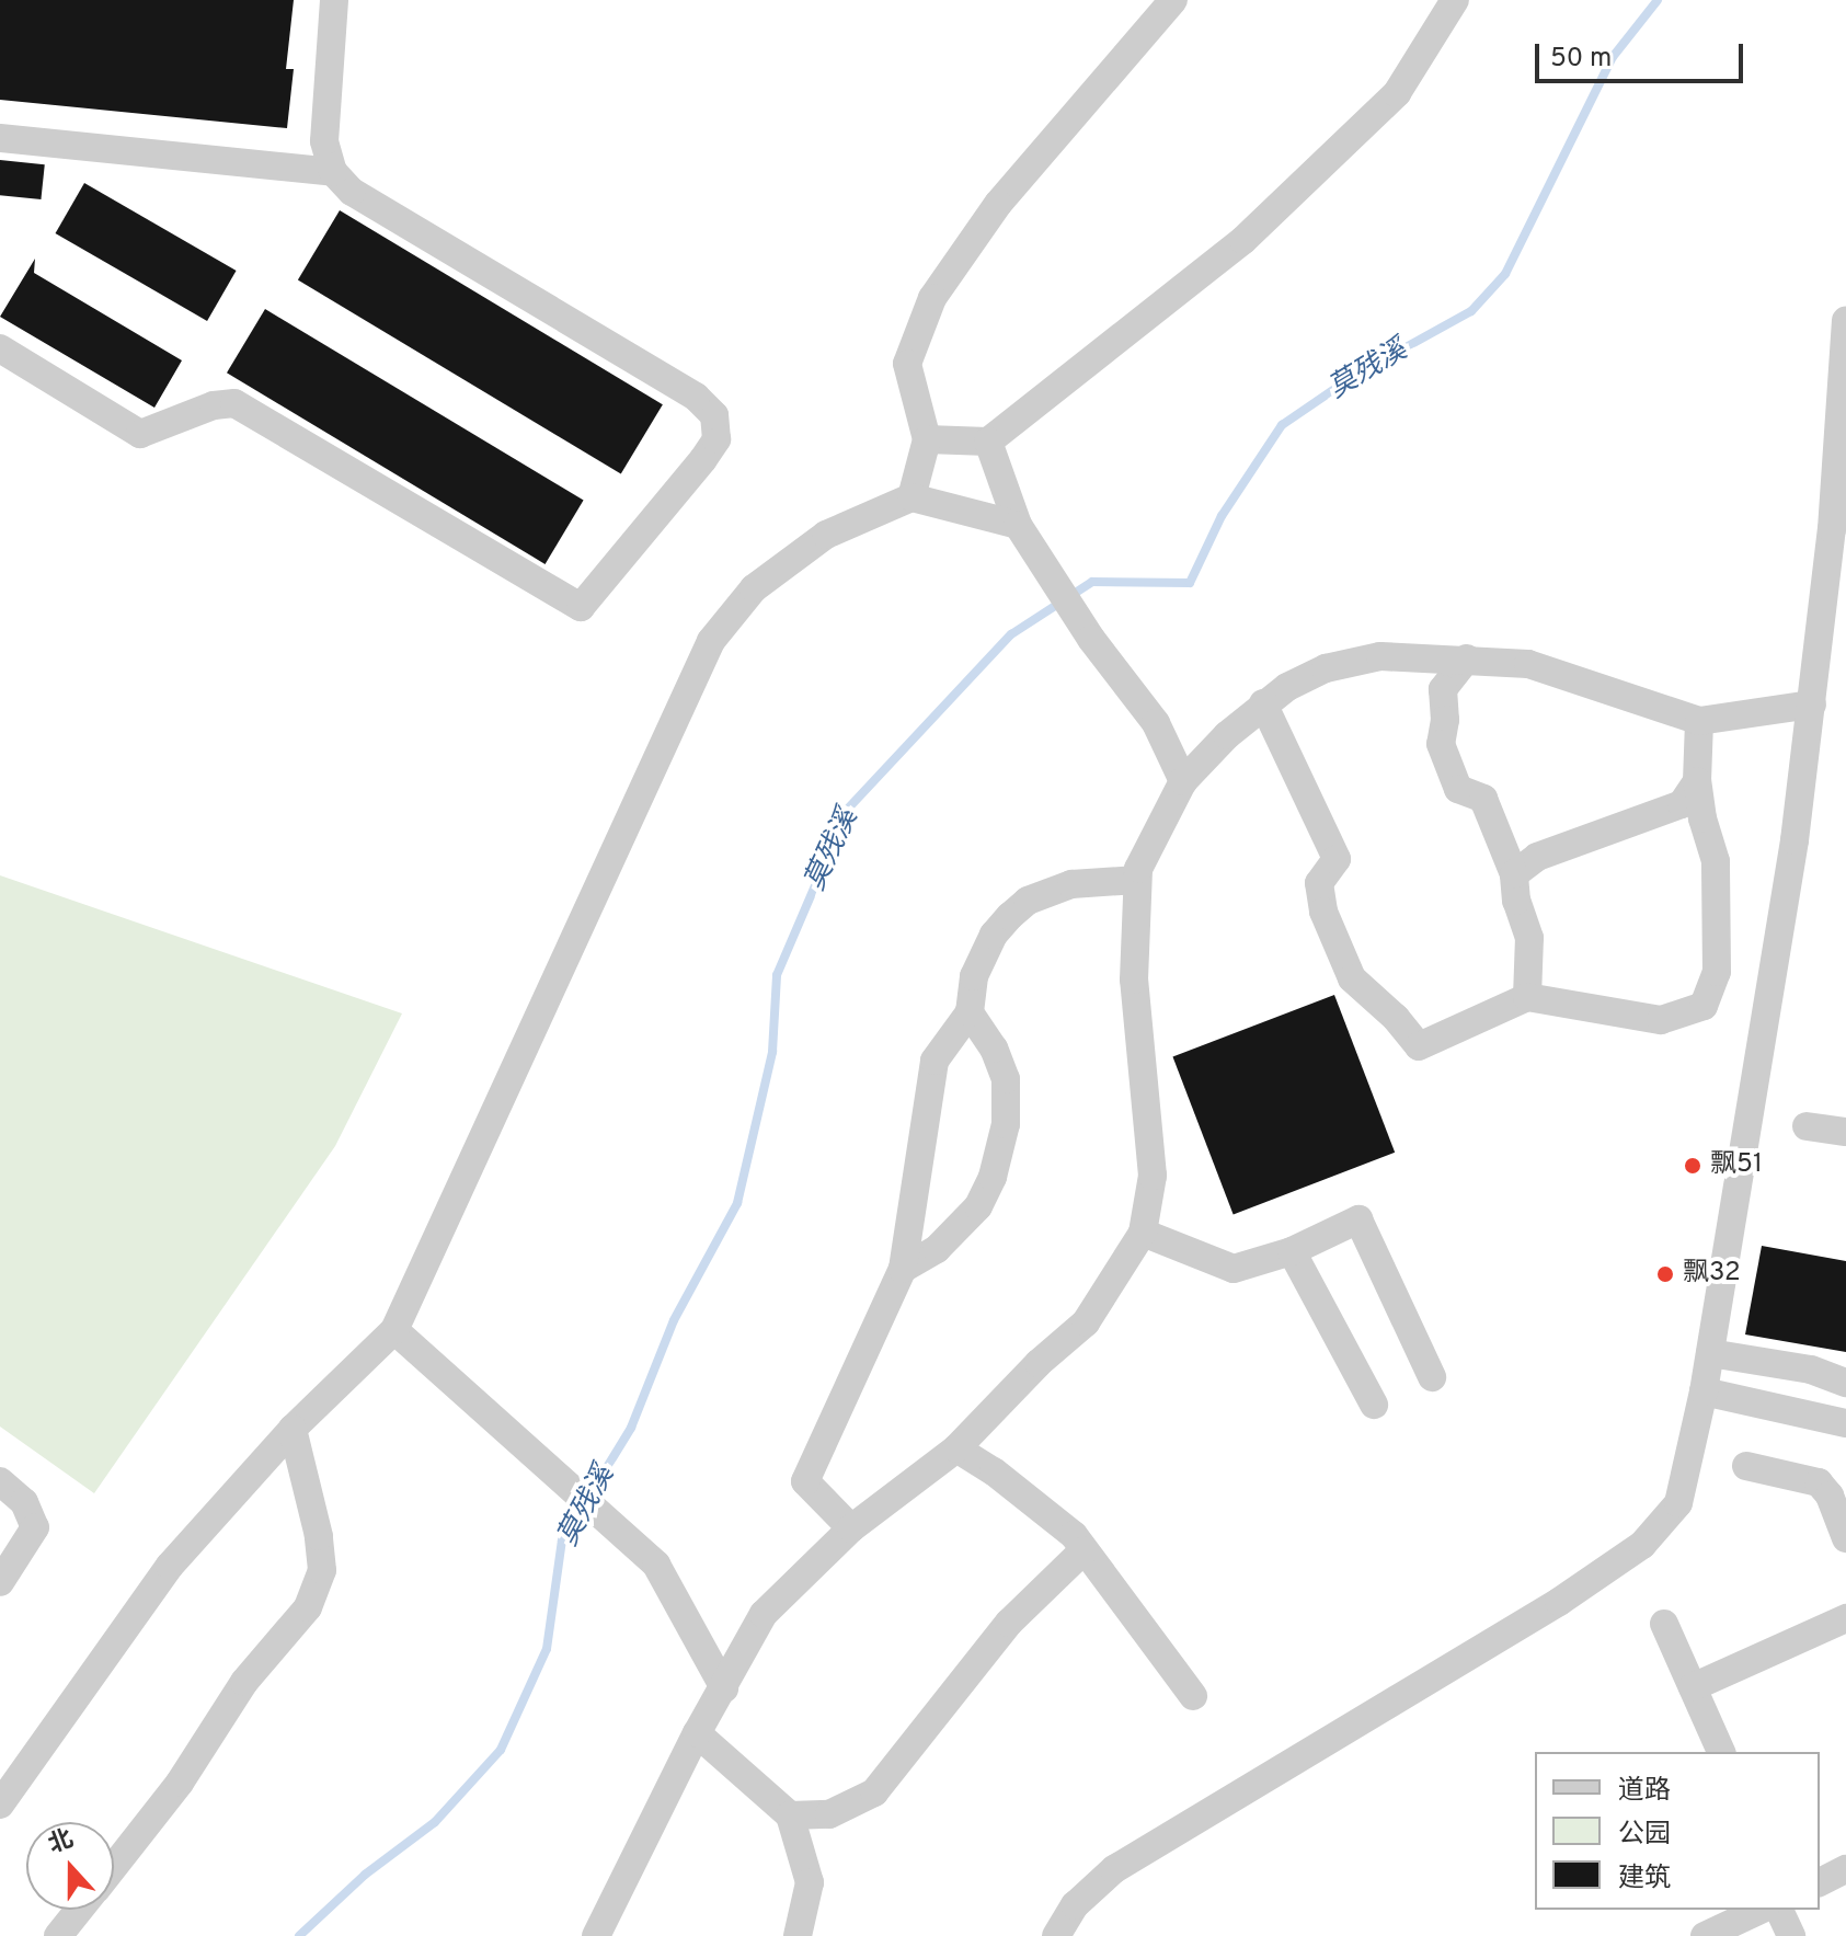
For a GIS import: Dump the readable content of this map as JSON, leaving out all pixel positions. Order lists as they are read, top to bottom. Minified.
{"water":["莫残溪"],"places":["飘51","飘32"],"legend":["道路","公园","建筑"],"scale_bar":"50 m","north":"top"}
